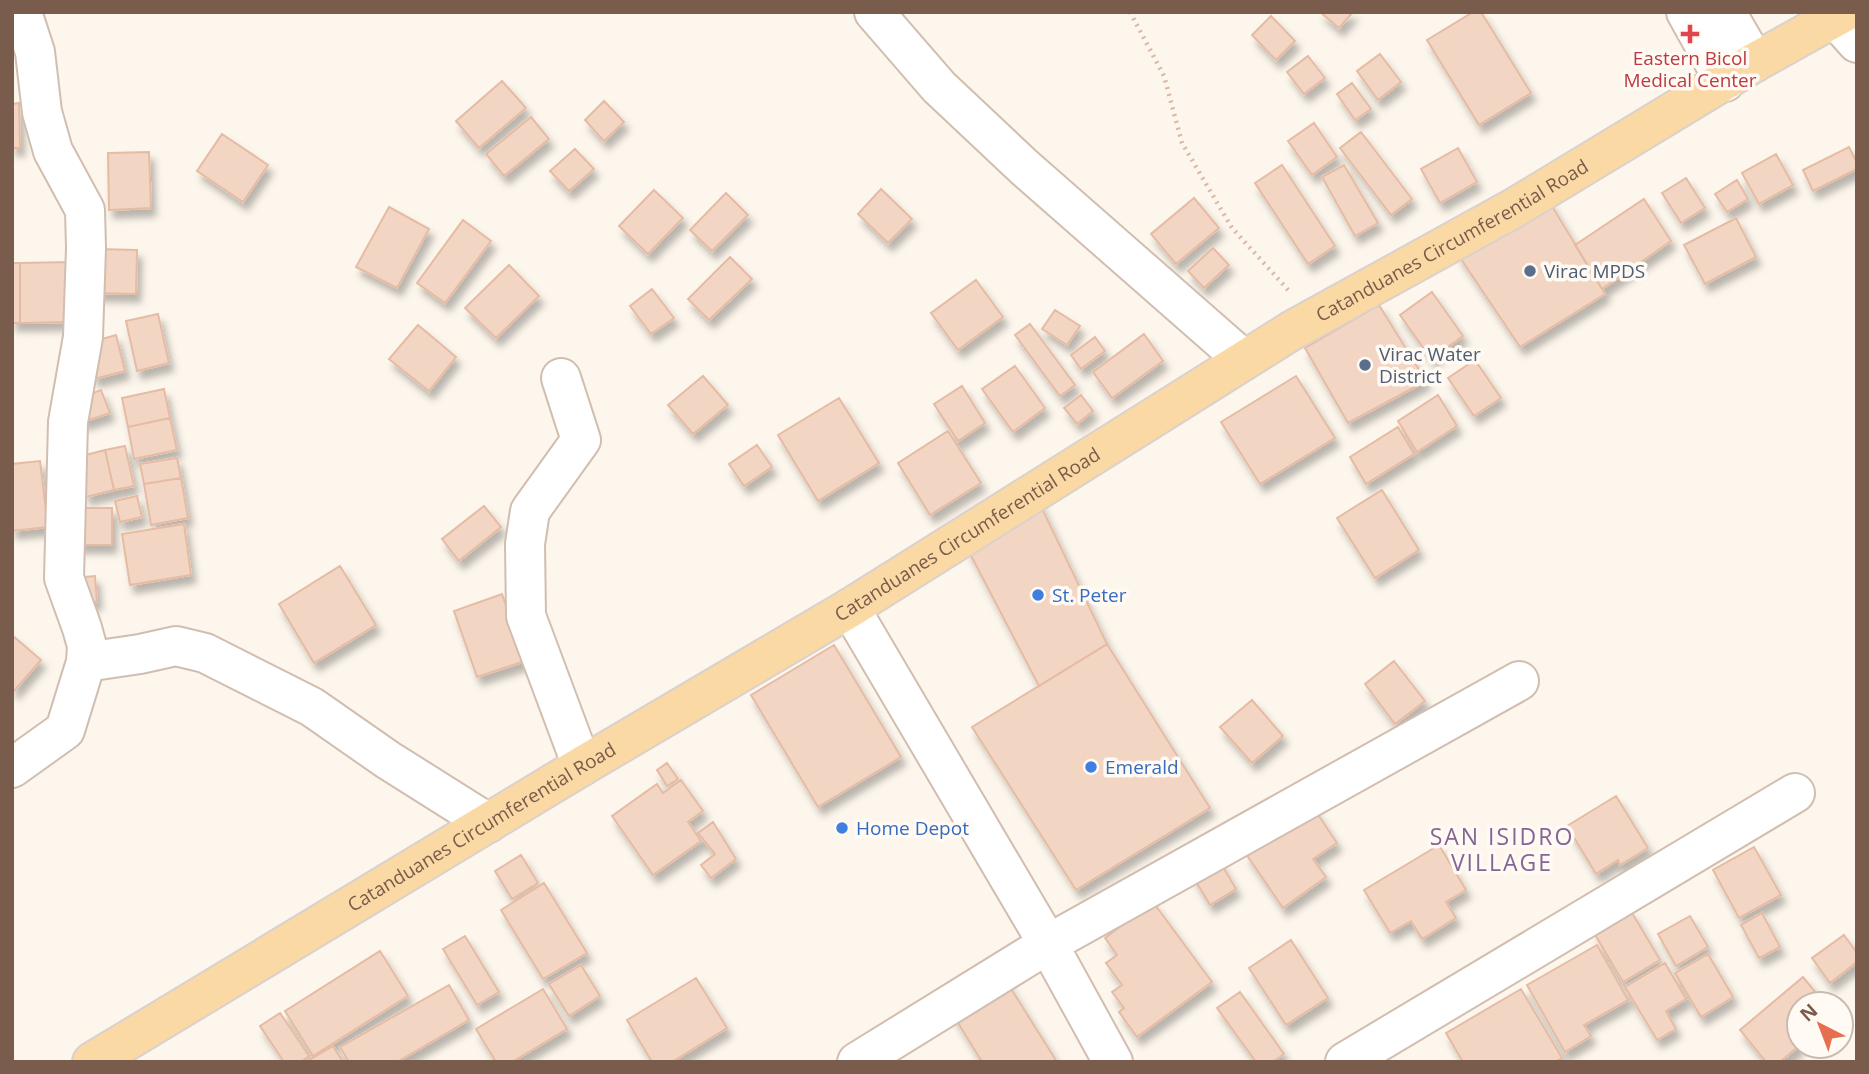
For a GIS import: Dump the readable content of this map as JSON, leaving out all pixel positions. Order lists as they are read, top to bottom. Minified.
{"streets":{"main road":["Catanduanes Circumferential Road"]},"districts":["SAN ISIDRO VILLAGE"],"places":{"health":["Eastern Bicol Medical Center"],"other":["Virac MPDS","Virac Water District","St. Peter","Emerald","Home Depot"]},"north":"top left"}
